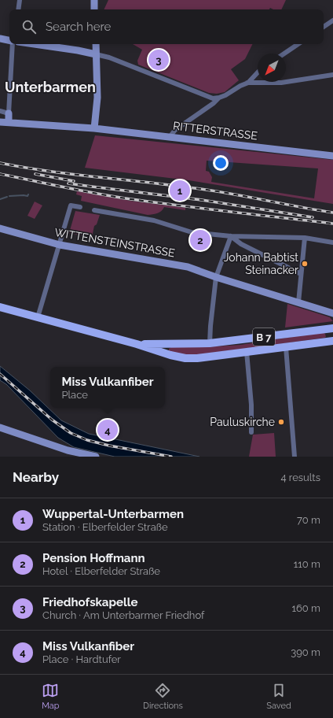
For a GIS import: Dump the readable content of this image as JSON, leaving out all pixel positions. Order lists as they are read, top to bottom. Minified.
{"streets":{"main road":["B 7"],"street":["RITTERSTRASSE","WITTENSTEINSTRASSE"]},"districts":["Unterbarmen"],"places":["Johann Babtist Steinacker","Pauluskirche"],"north":"bottom left","page":{"search":"Search here","pins":["3","1","2","4"],"popup":["Miss Vulkanfiber","Place"],"heading":["Nearby","4 results"],"list":[{"mark":"1","name":"Wuppertal-Unterbarmen","note":"Station · Elberfelder Straße","value":"70 m"},{"mark":"2","name":"Pension Hoffmann","note":"Hotel · Elberfelder Straße","value":"110 m"},{"mark":"3","name":"Friedhofskapelle","note":"Church · Am Unterbarmer Friedhof","value":"160 m"},{"mark":"4","name":"Miss Vulkanfiber","note":"Place · Hardtufer","value":"390 m"}],"nav":["Map","Directions","Saved"]}}
